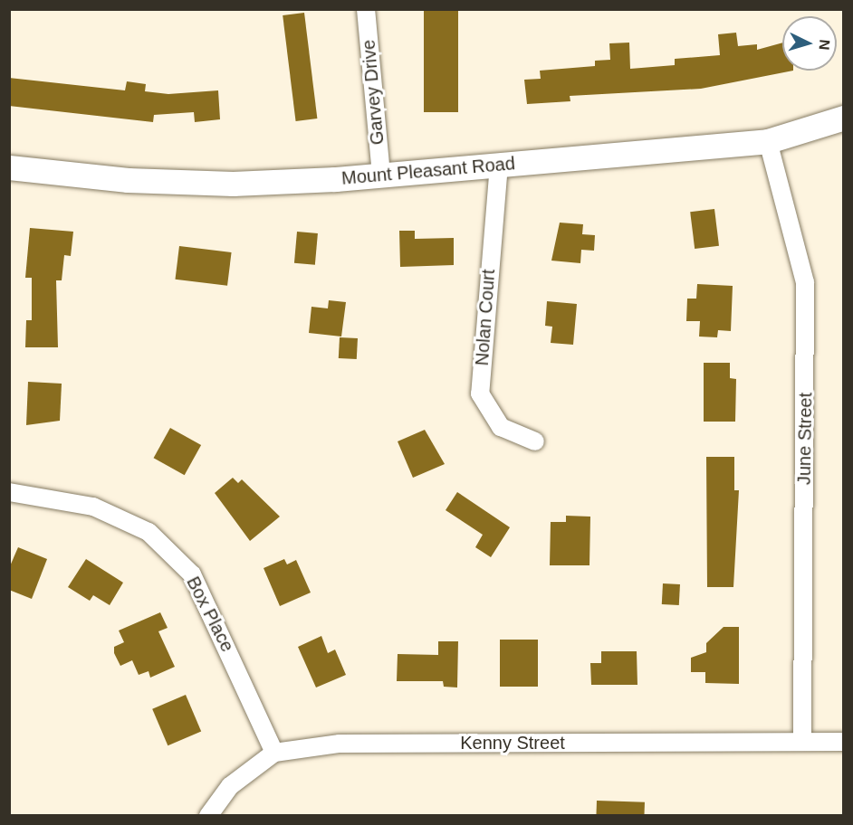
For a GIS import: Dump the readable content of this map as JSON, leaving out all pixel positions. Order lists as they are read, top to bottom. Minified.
{"streets":{"street":["Garvey Drive","Mount Pleasant Road","Nolan Court","June Street","Box Place","Kenny Street"]},"crossings":[["Garvey Drive","Mount Pleasant Road"],["Mount Pleasant Road","Nolan Court"],["Mount Pleasant Road","June Street"],["June Street","Kenny Street"],["Box Place","Kenny Street"]],"north":"right"}
